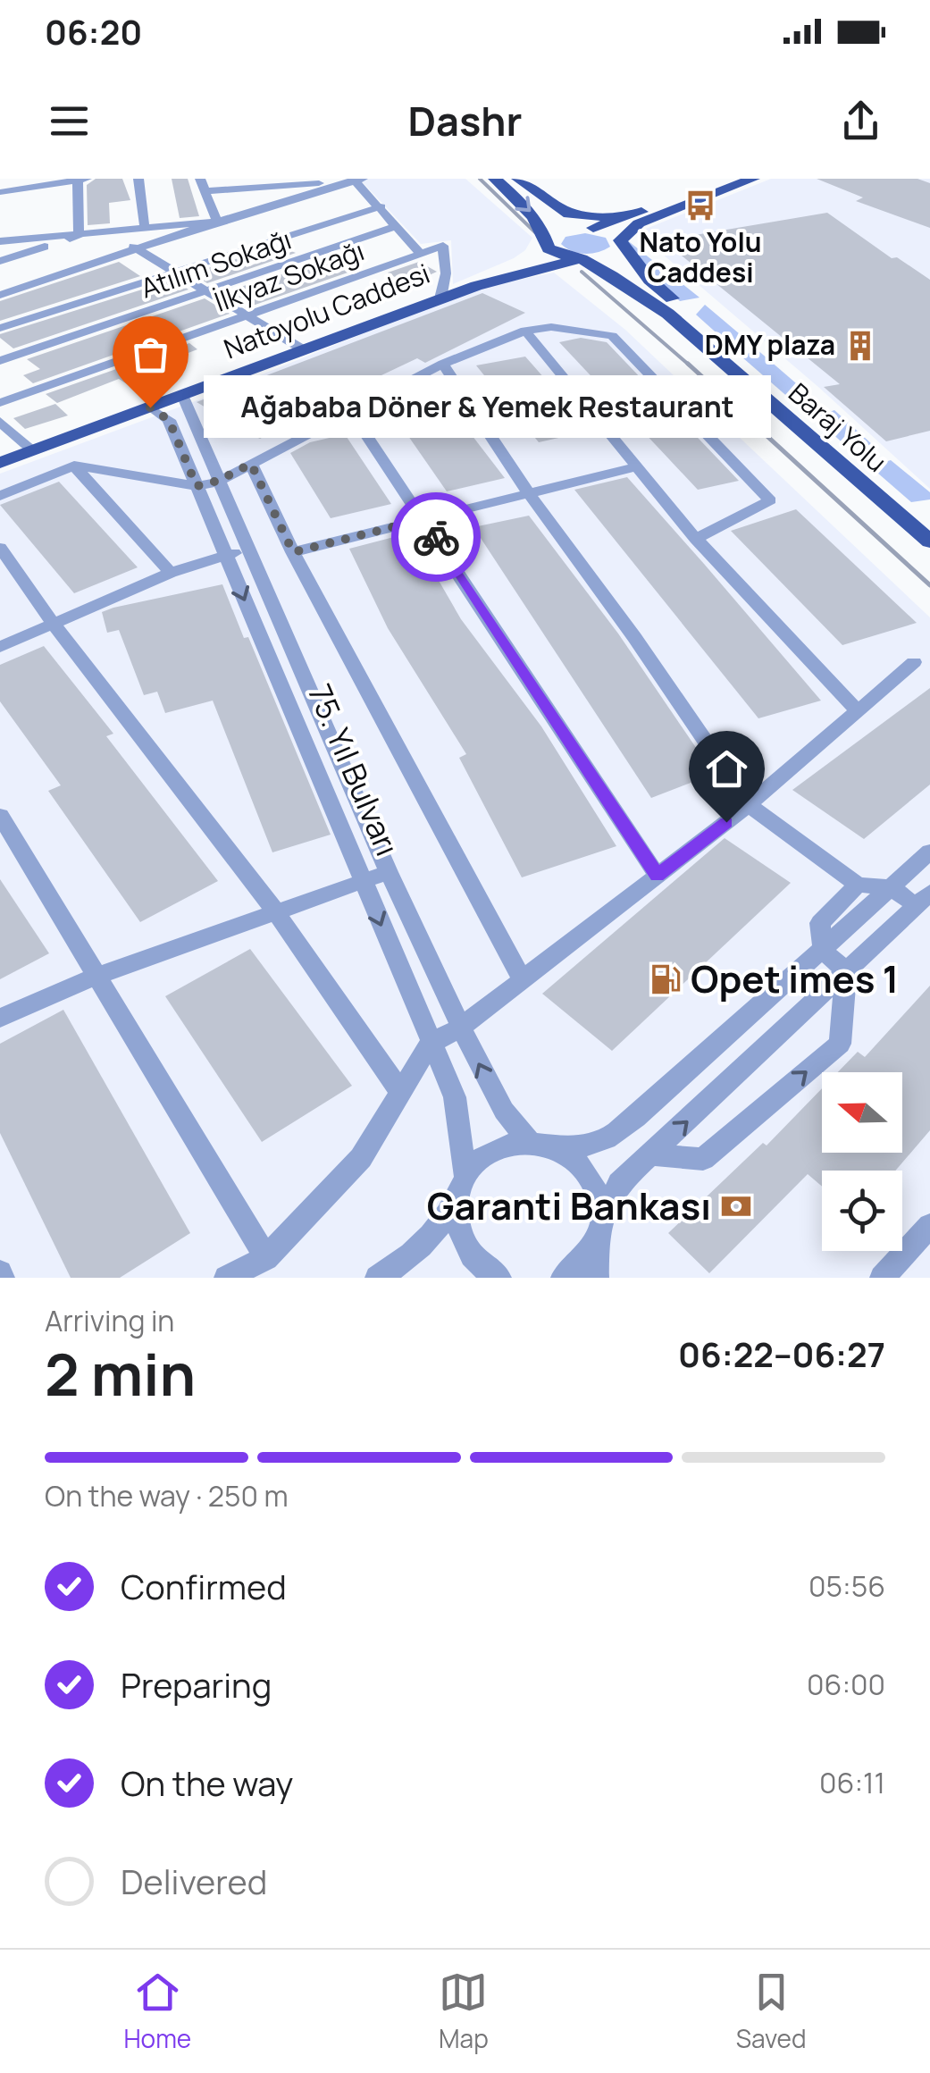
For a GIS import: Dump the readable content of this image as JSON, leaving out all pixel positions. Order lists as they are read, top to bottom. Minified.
{"streets":{"main road":["Natoyolu Caddesi","Baraj Yolu"],"street":["Atılım Sokağı","İlkyaz Sokağı","75. Yıl Bulvarı"]},"crossings":[["Natoyolu Caddesi","Baraj Yolu"],["Natoyolu Caddesi","75. Yıl Bulvarı"]],"places":{"bus stop":["Nato Yolu Caddesi"],"building":["DMY plaza"],"other":["Ağababa Döner & Yemek Restaurant"],"fuel station":["Opet imes 1"],"bank":["Garanti Bankası"]},"north":"left","page":{"status":"06:20","header":"Dashr","bubble":"Ağababa Döner & Yemek Restaurant","heading":["2 min","Arriving in","06:22–06:27"],"bar":"On the way · 250 m","list":[["Confirmed","05:56"],["Preparing","06:00"],["On the way","06:11"],"Delivered"],"tabs":["Home","Map","Saved"]}}
